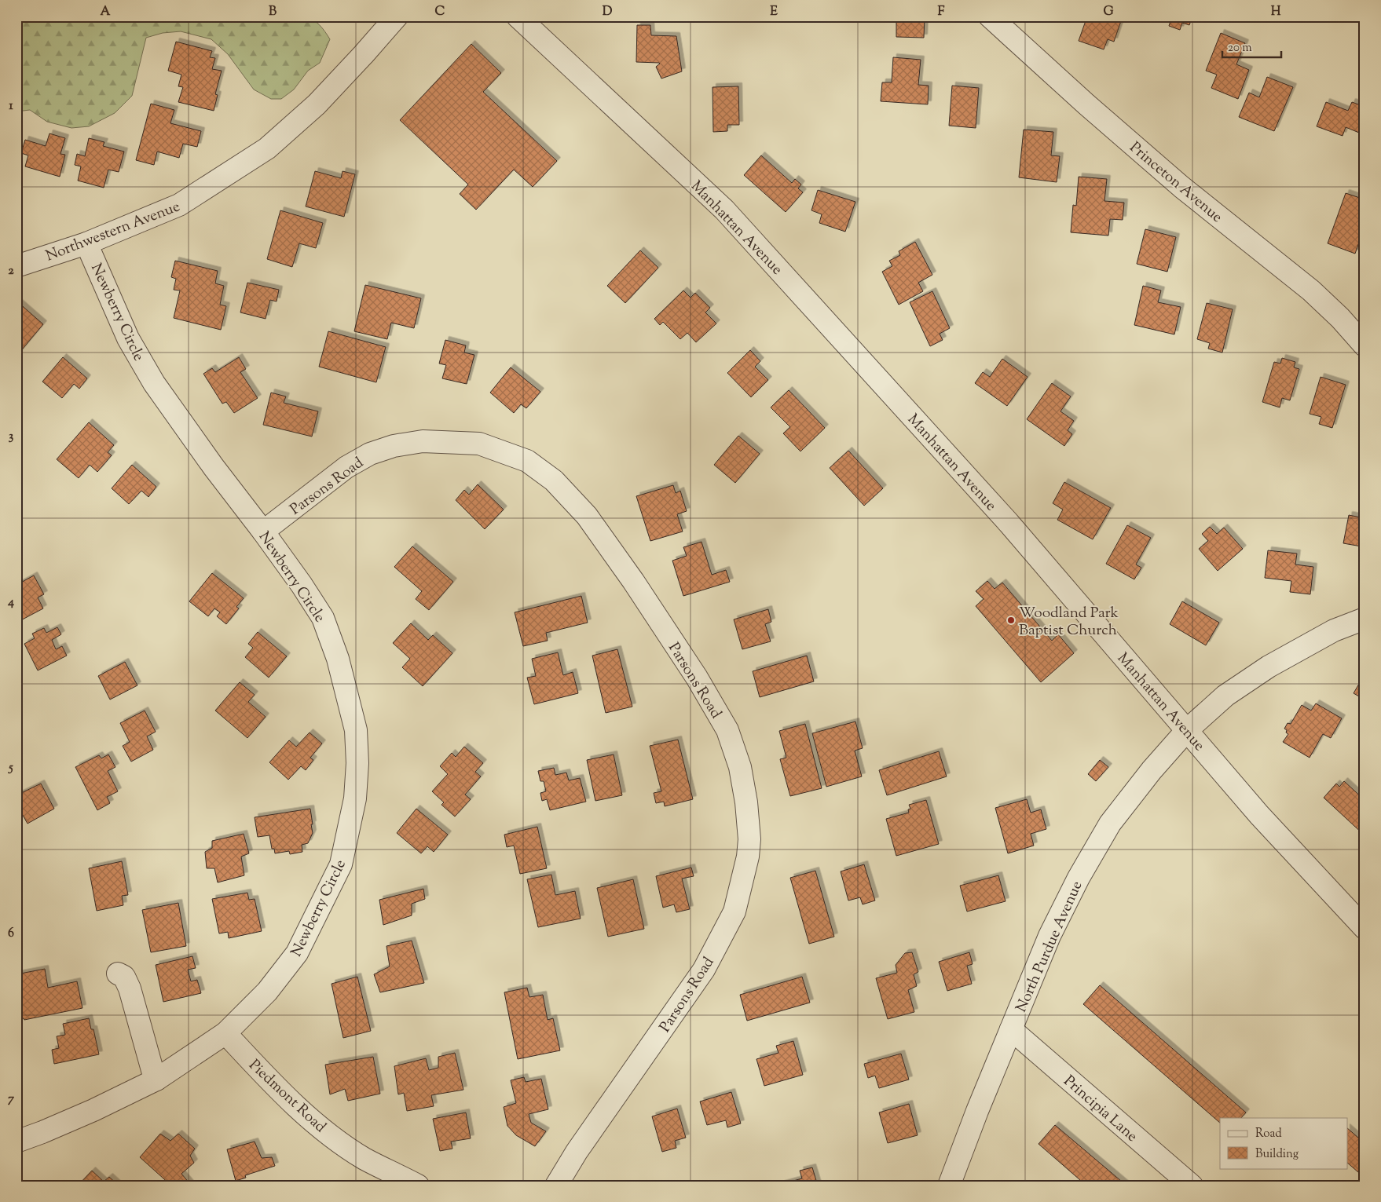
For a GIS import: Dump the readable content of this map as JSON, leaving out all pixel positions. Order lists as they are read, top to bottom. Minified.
{"streets":{"street":["Princeton Avenue","Manhattan Avenue","Northwestern Avenue","Newberry Circle","Parsons Road","North Purdue Avenue","Piedmont Road","Principia Lane"]},"crossings":[["Manhattan Avenue","North Purdue Avenue"],["Northwestern Avenue","Newberry Circle"],["Newberry Circle","Parsons Road"],["Newberry Circle","Piedmont Road"],["North Purdue Avenue","Principia Lane"]],"places":["Woodland Park Baptist Church"],"legend":["Road","Building"],"scale_bar":"20 m","grid":{"columns":["A","B","C","D","E","F","G","H"],"rows":["1","2","3","4","5","6","7"]}}
